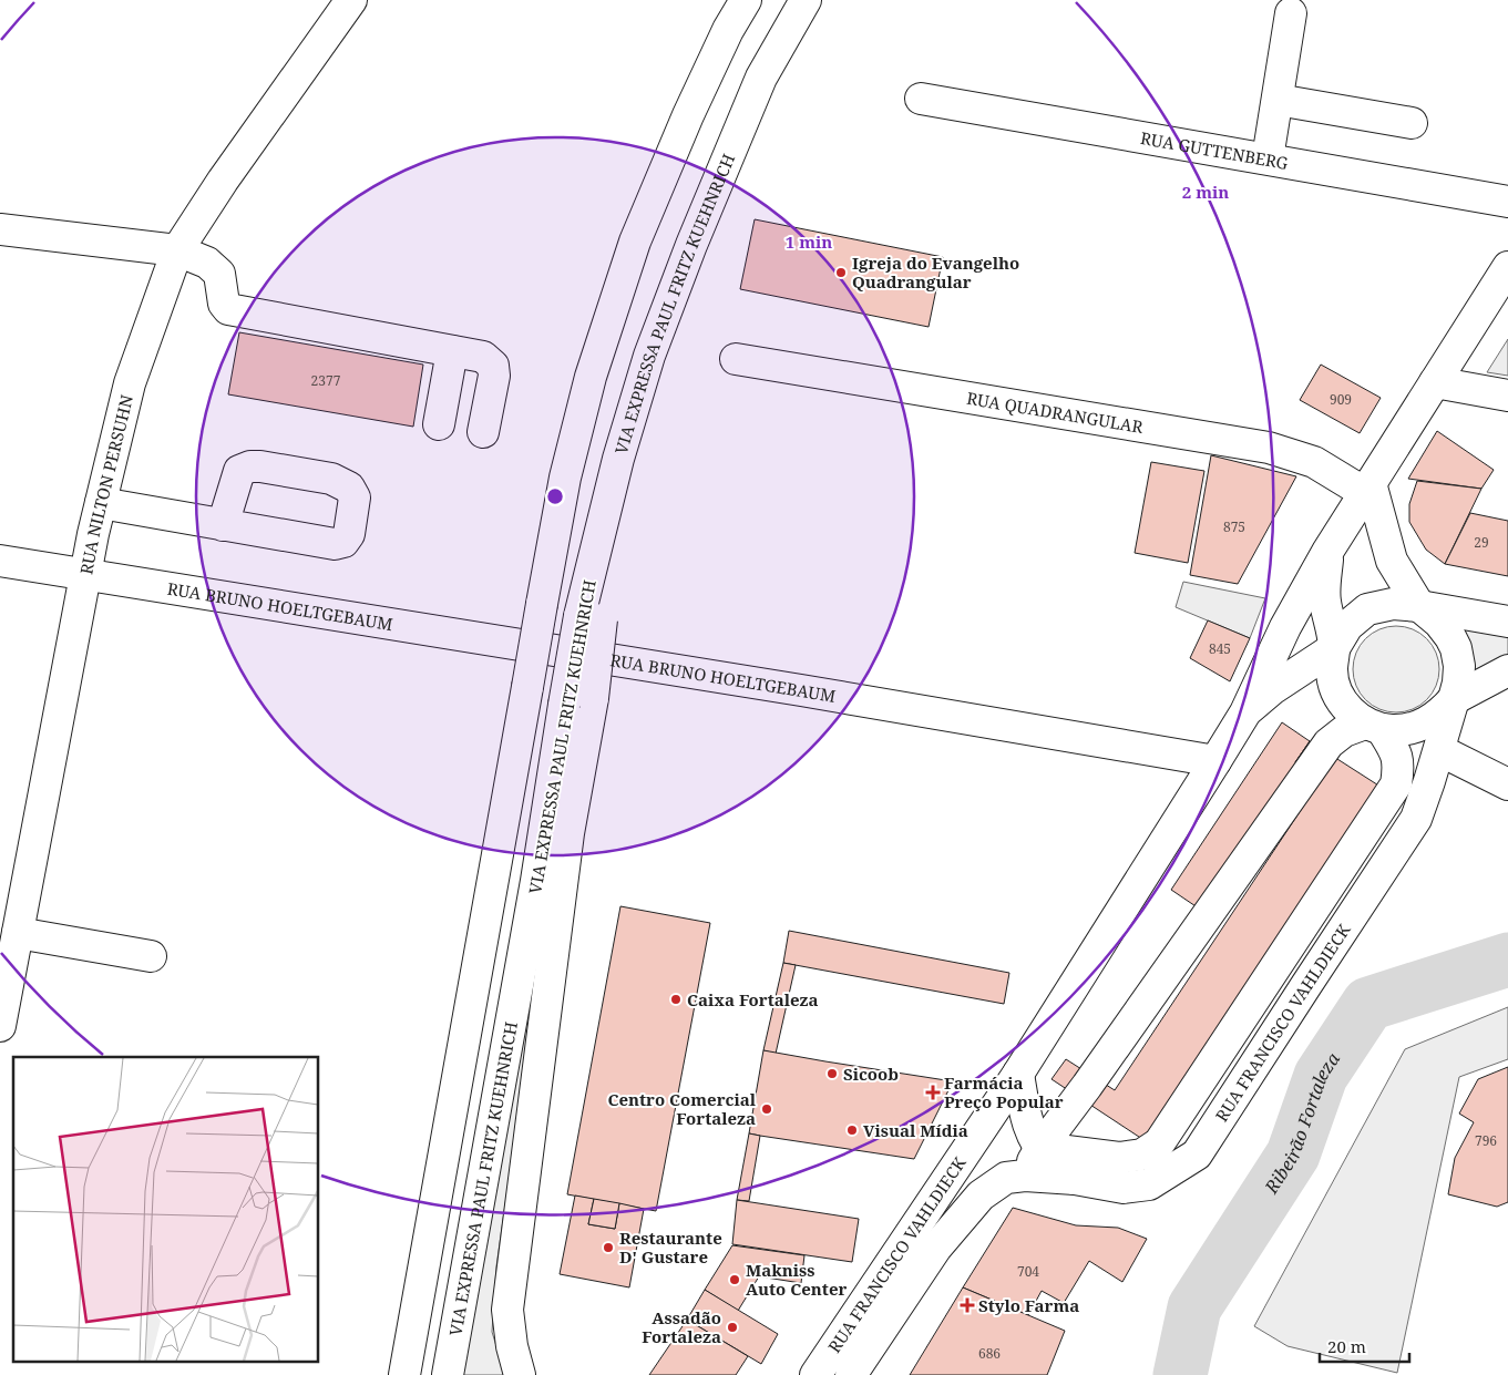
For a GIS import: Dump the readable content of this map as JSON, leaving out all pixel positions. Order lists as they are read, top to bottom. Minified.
{"streets":{"main road":["RUA GUTTENBERG","VIA EXPRESSA PAUL FRITZ KUEHNRICH","RUA QUADRANGULAR","RUA NILTON PERSUHN","RUA BRUNO HOELTGEBAUM","RUA FRANCISCO VAHLDIECK"]},"crossings":[["RUA QUADRANGULAR","RUA FRANCISCO VAHLDIECK"],["RUA NILTON PERSUHN","RUA BRUNO HOELTGEBAUM"],["RUA BRUNO HOELTGEBAUM","RUA FRANCISCO VAHLDIECK"]],"water":["Ribeirão Fortaleza"],"places":{"other":["Igreja do Evangelho Quadrangular","Caixa Fortaleza","Sicoob","Centro Comercial Fortaleza","Visual Mídia","Restaurante D' Gustare","Makniss Auto Center","Assadão Fortaleza"],"health":["Farmácia Preço Popular","Stylo Farma"]},"house_numbers":["2377","909","875","29","845","796","704","686"],"scale_bar":"20 m","rings":["2 min","1 min"]}
